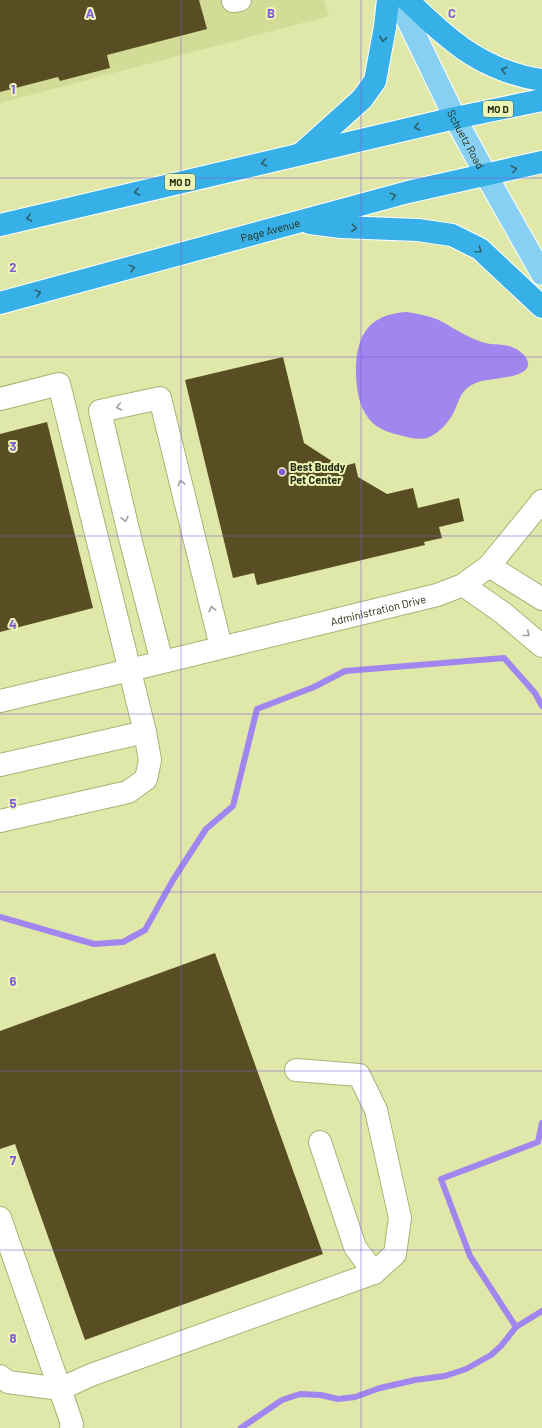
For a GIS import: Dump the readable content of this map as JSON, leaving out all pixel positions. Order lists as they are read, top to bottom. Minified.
{"streets":{"highway":["MO D","Page Avenue"],"main road":["Schuetz Road"],"street":["Administration Drive"]},"crossings":[["MO D","Schuetz Road"],["Schuetz Road","Page Avenue"]],"places":["Best Buddy Pet Center"],"grid":{"columns":["A","B","C"],"rows":["1","2","3","4","5","6","7","8"]}}
